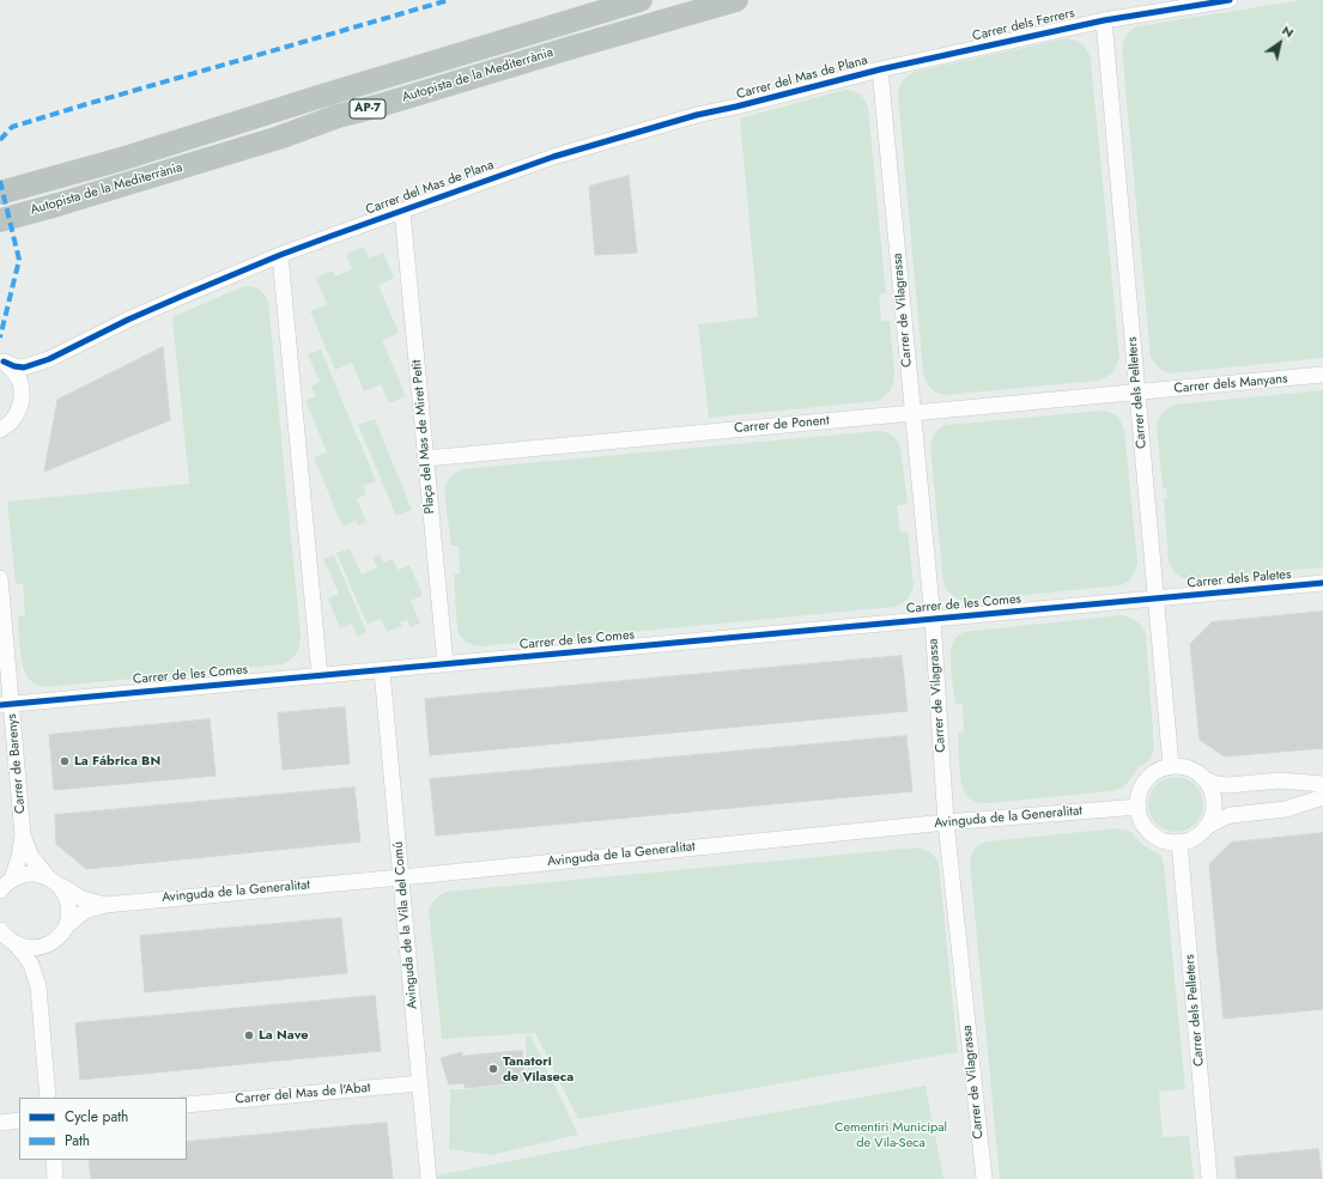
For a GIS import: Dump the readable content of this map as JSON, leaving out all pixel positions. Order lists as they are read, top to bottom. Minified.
{"streets":{"highway":["Autopista de la Mediterrània","AP-7"],"street":["Carrer dels Ferrers","Carrer del Mas de Plana","Carrer de Vilagrassa","Carrer dels Manyans","Carrer dels Pelleters","Carrer de Ponent","Plaça del Mas de Miret Petit","Carrer dels Paletes","Carrer de les Comes","Carrer de Barenys","Avinguda de la Generalitat","Avinguda de la Vila del Comú","Carrer del Mas de l'Abat"]},"crossings":[["Carrer dels Ferrers","Carrer del Mas de Plana"],["Carrer dels Ferrers","Carrer de Vilagrassa"],["Carrer dels Ferrers","Carrer dels Pelleters"],["Carrer del Mas de Plana","Carrer de Vilagrassa"],["Carrer del Mas de Plana","Plaça del Mas de Miret Petit"],["Carrer de Vilagrassa","Carrer de Ponent"],["Carrer de Vilagrassa","Carrer de les Comes"],["Carrer de Vilagrassa","Avinguda de la Generalitat"],["Carrer dels Manyans","Carrer dels Pelleters"],["Carrer dels Manyans","Carrer de Ponent"],["Carrer dels Pelleters","Carrer de Ponent"],["Carrer dels Pelleters","Carrer dels Paletes"],["Carrer dels Pelleters","Carrer de les Comes"],["Carrer dels Pelleters","Avinguda de la Generalitat"],["Carrer de Ponent","Plaça del Mas de Miret Petit"],["Plaça del Mas de Miret Petit","Carrer de les Comes"],["Carrer dels Paletes","Carrer de les Comes"],["Carrer de les Comes","Carrer de Barenys"],["Carrer de les Comes","Avinguda de la Vila del Comú"],["Carrer de Barenys","Avinguda de la Generalitat"],["Avinguda de la Generalitat","Avinguda de la Vila del Comú"],["Avinguda de la Vila del Comú","Carrer del Mas de l'Abat"]],"parks":["Cementiri Municipal de Vila-Seca"],"places":["La Fábrica BN","La Nave","Tanatori de Vilaseca"],"legend":["Cycle path","Path"],"north":"top right"}
